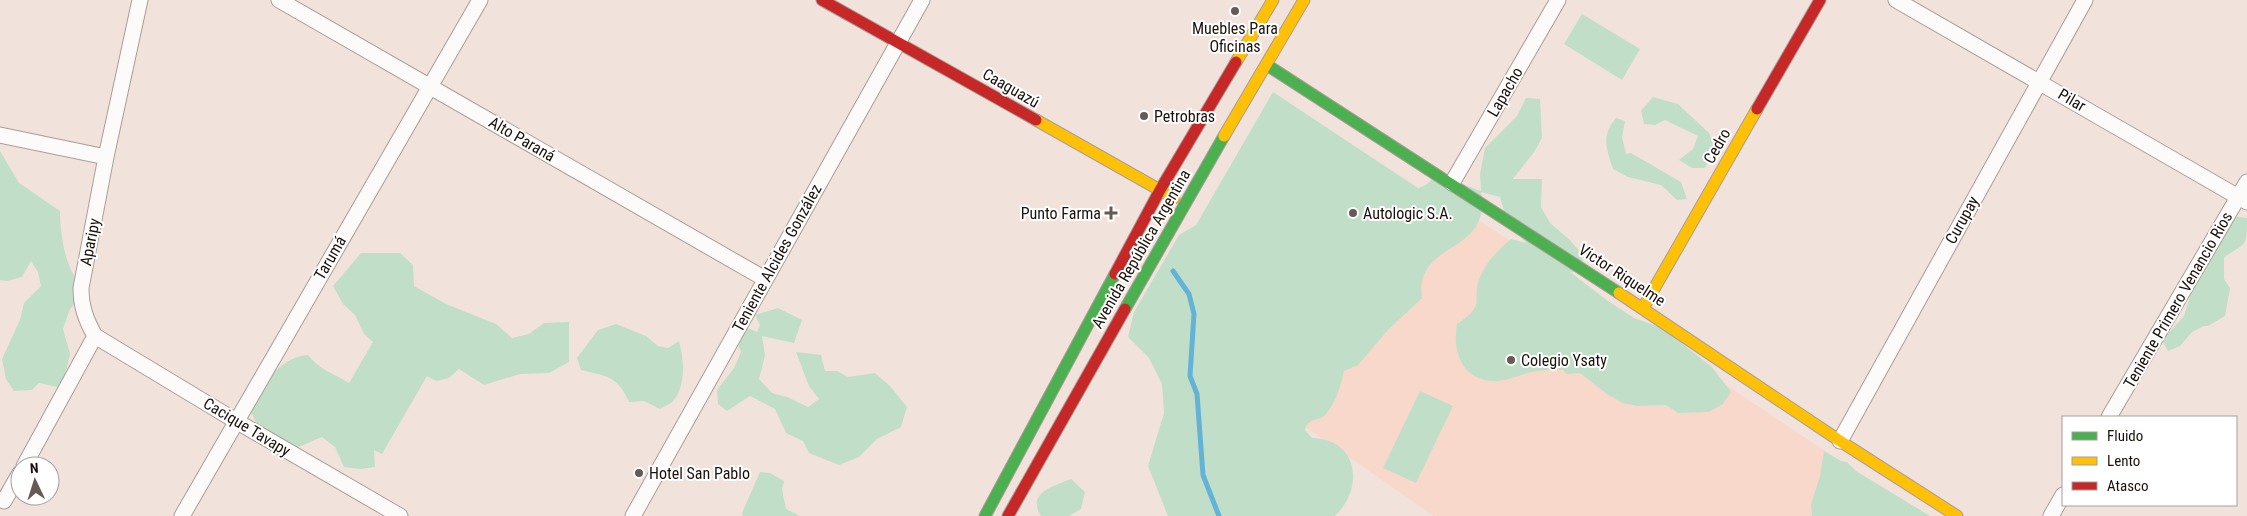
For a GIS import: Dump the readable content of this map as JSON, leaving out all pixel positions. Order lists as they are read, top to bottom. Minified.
{"streets":{"main road":["Caaguazú","Cedro","Avenida República Argentina","Victor Riquelme"],"street":["Lapacho","Pilar","Alto Paraná","Curupay","Aparipy","Tarumá","Teniente Alcides González","Teniente Primero Venancio Rios","Cacique Tavapy"]},"crossings":[["Caaguazú","Avenida República Argentina"],["Caaguazú","Teniente Alcides González"],["Lapacho","Victor Riquelme"],["Pilar","Curupay"],["Pilar","Teniente Primero Venancio Rios"],["Alto Paraná","Tarumá"],["Alto Paraná","Teniente Alcides González"],["Cedro","Victor Riquelme"],["Curupay","Victor Riquelme"],["Aparipy","Cacique Tavapy"],["Avenida República Argentina","Victor Riquelme"],["Tarumá","Cacique Tavapy"]],"places":{"other":["Muebles Para Oficinas","Petrobras","Autologic S.A.","Colegio Ysaty","Hotel San Pablo"],"health":["Punto Farma"]},"legend":["Fluido","Lento","Atasco"],"north":"top"}
